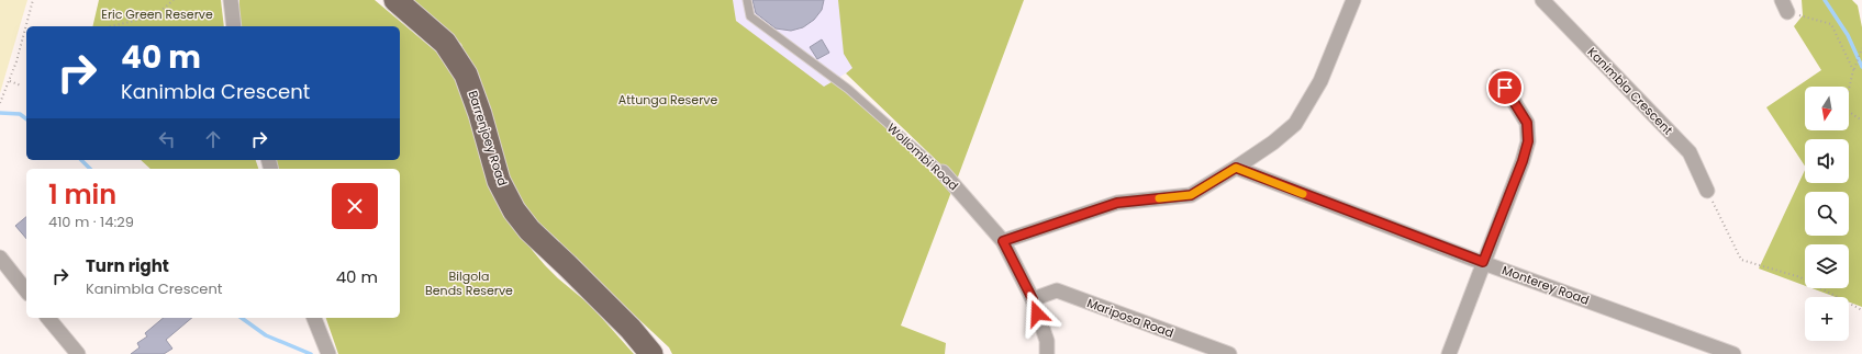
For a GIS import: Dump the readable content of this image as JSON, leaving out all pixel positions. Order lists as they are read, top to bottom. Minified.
{"streets":{"main road":["Barrenjoey Road"],"street":["Kanimbla Crescent","Wollombi Road","Monterey Road","Mariposa Road"]},"crossings":[["Wollombi Road","Mariposa Road"]],"parks":["Eric Green Reserve","Attunga Reserve","Bilgola Bends Reserve"],"north":"bottom","page":{"turn":["40 m","Kanimbla Crescent"],"map_buttons":"+","heading":["1 min","410 m · 14:29"],"list":[{"name":"Turn right","note":"Kanimbla Crescent","value":"40 m"}]}}
